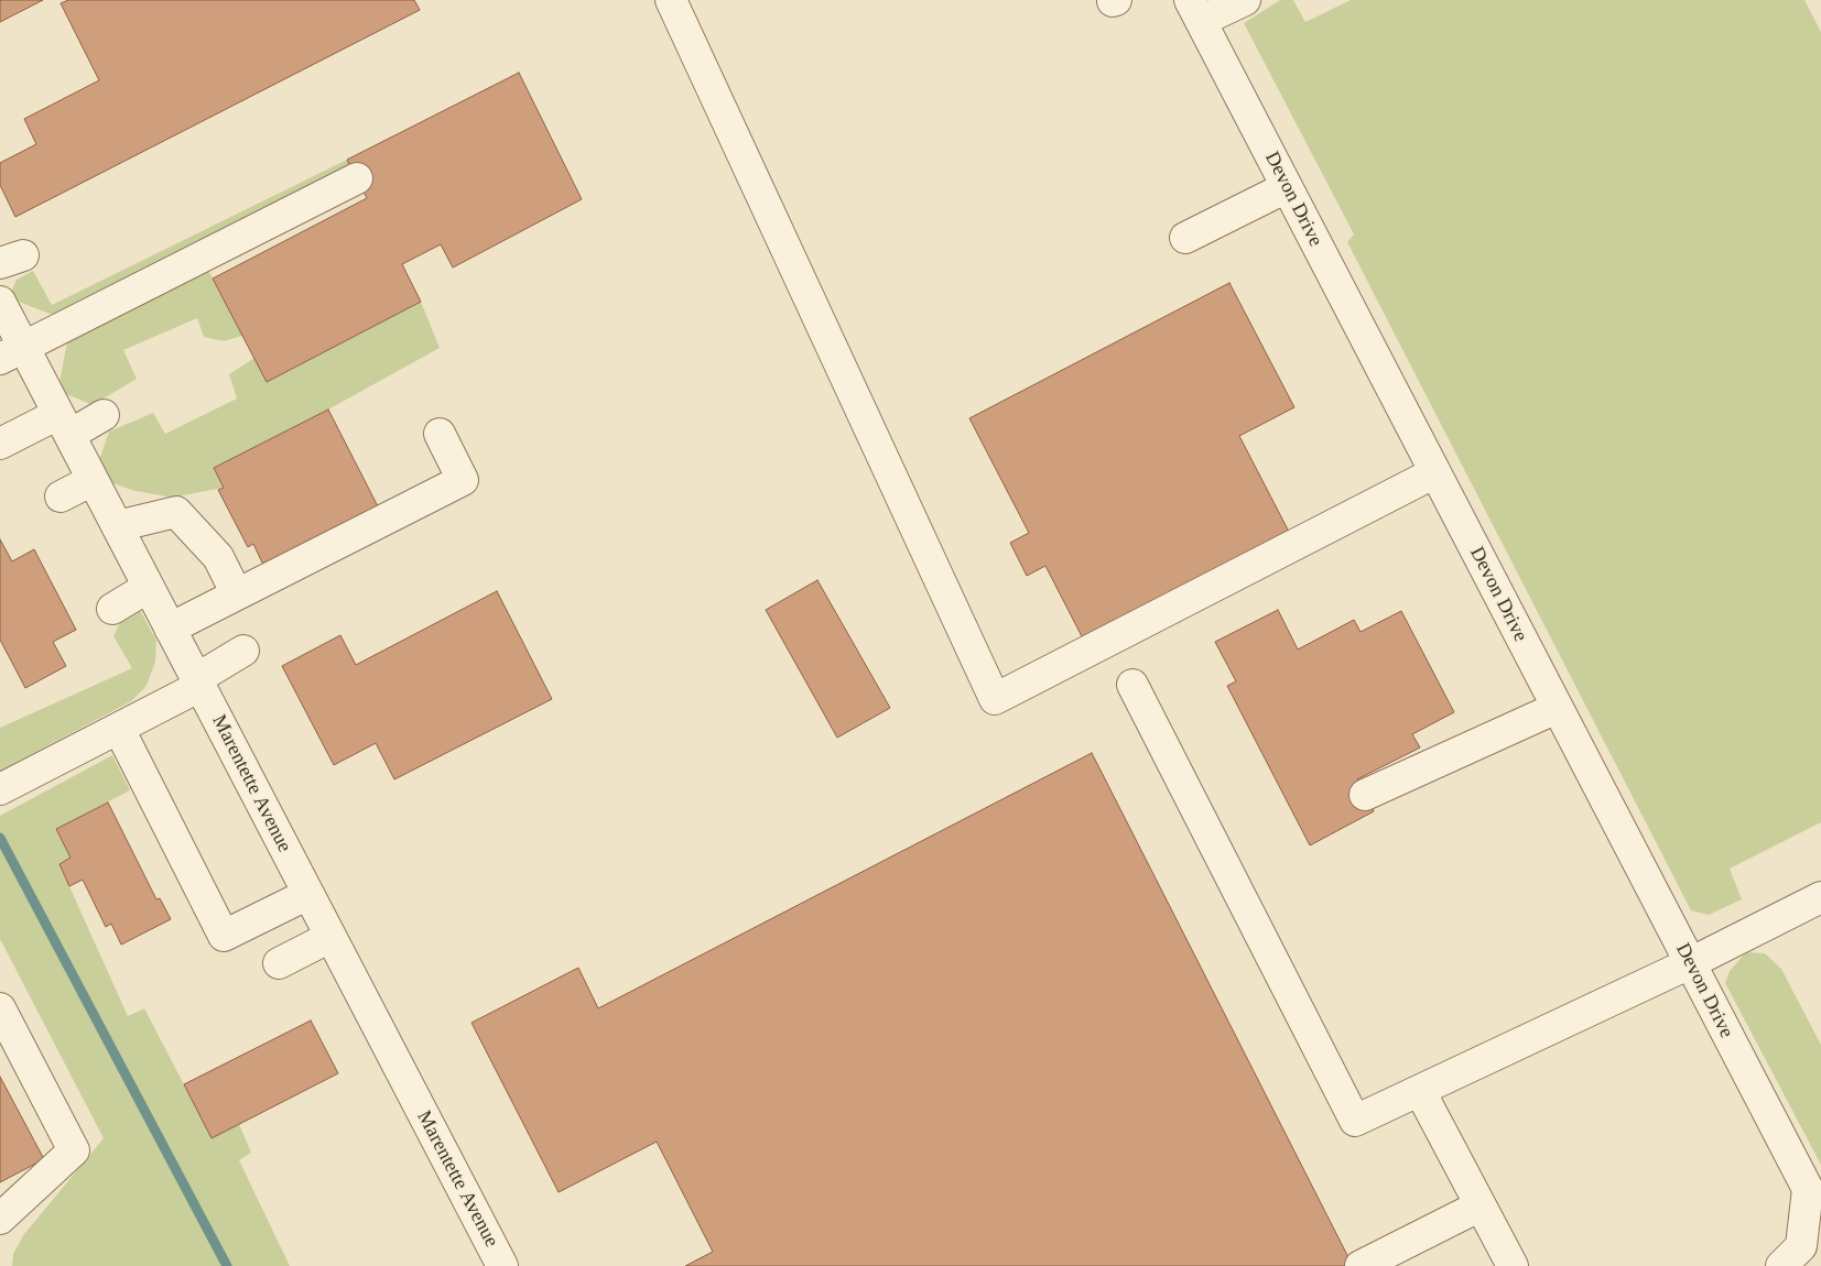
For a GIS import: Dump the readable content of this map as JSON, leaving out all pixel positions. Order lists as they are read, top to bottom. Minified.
{"streets":{"street":["Devon Drive","Marentette Avenue"]}}
